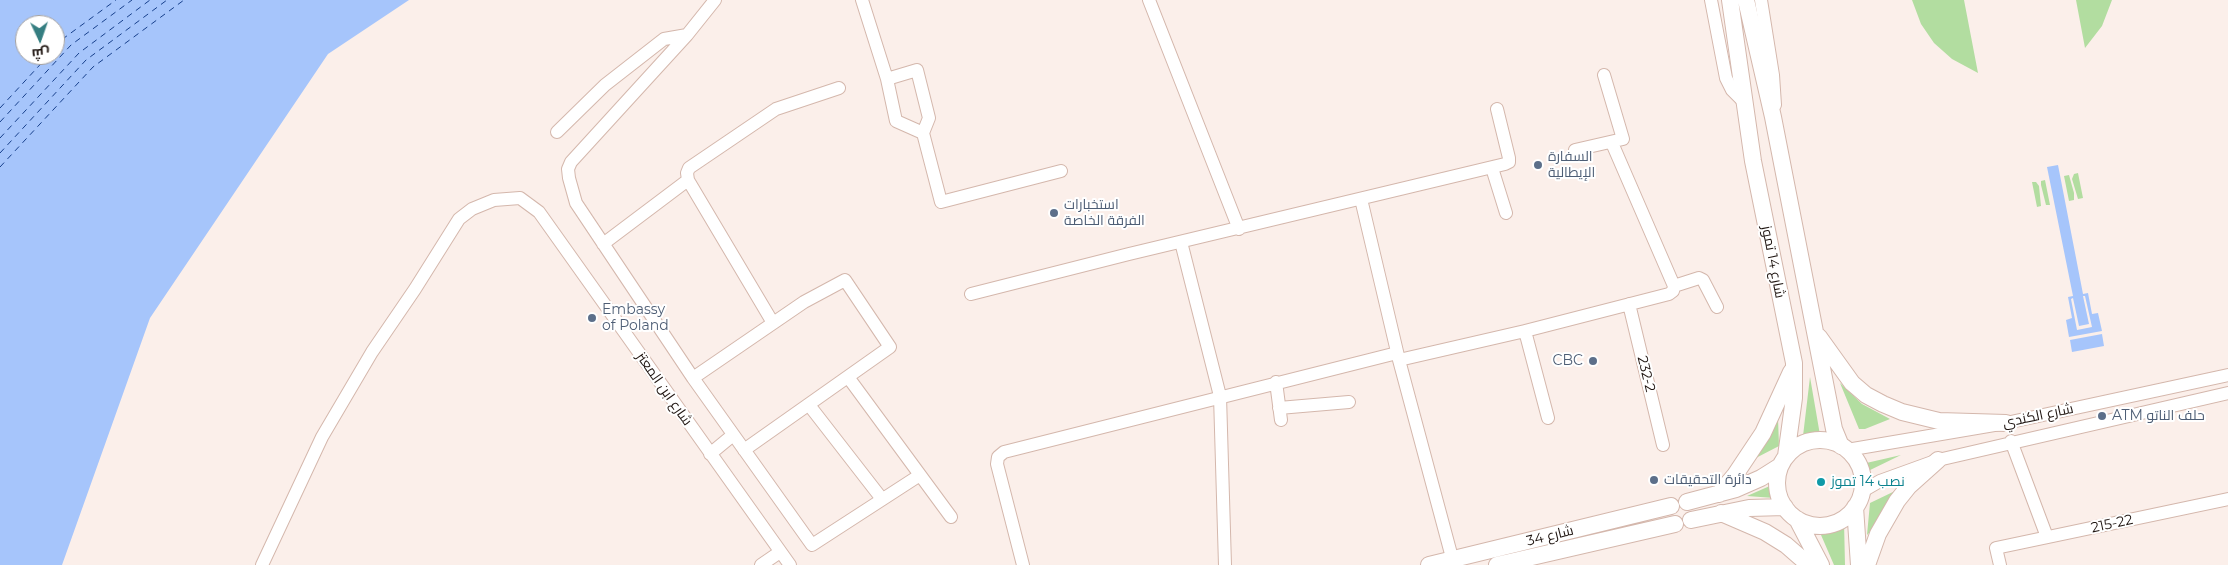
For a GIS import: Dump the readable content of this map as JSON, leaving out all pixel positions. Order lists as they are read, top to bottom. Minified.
{"streets":{"main road":["شارع 14 تموز","شارع 34"],"street":["232-2","شارع ابن المعتز","شارع الكندي","215-22"]},"crossings":[["شارع 14 تموز","شارع الكندي"]],"places":["السفارة الإيطالية","استخبارات الفرقة الخاصة","Embassy of Poland","CBC","ATM حلف الناتو","دائرة التحقيقات","نصب 14 تموز"],"north":"bottom"}
